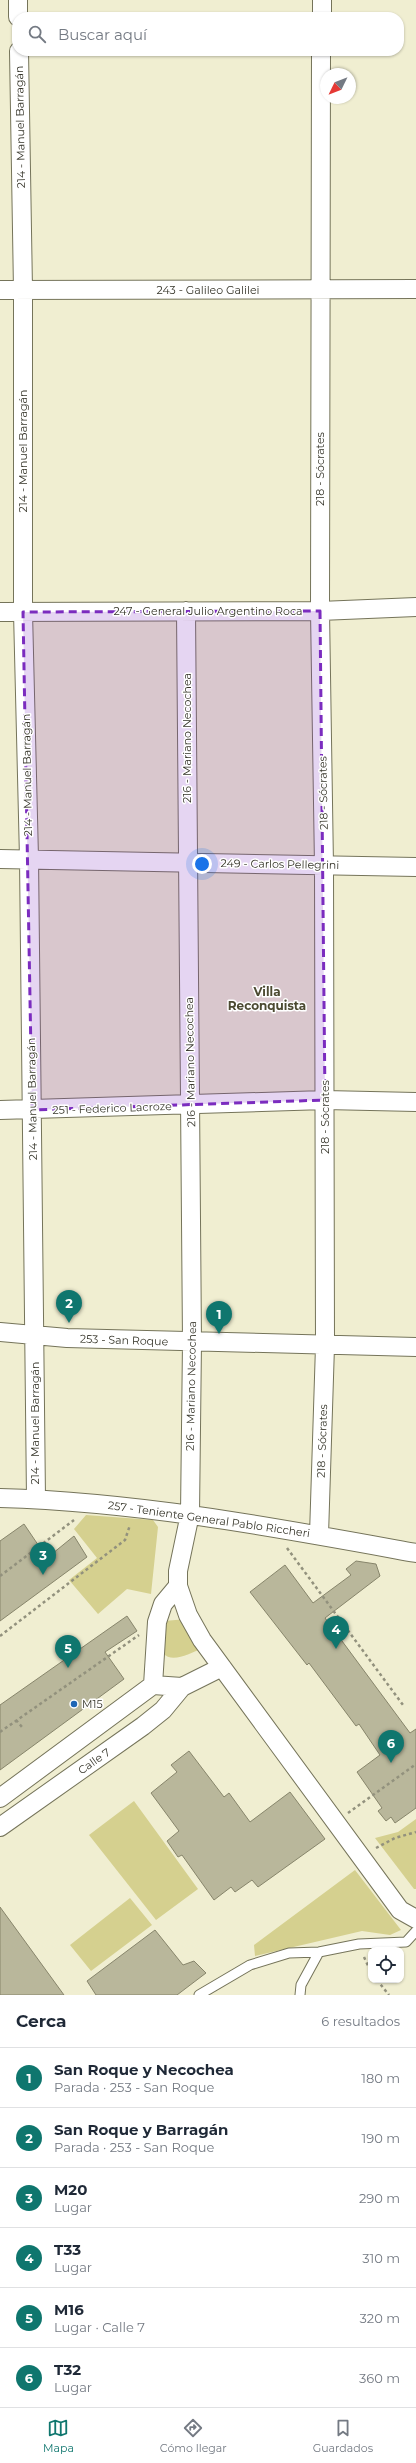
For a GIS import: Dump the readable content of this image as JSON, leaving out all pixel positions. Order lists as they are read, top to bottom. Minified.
{"streets":{"street":["214 - Manuel Barragán","243 - Galileo Galilei","218 - Sócrates","247 - General Julio Argentino Roca","216 - Mariano Necochea","249 - Carlos Pellegrini","251 - Federico Lacroze","253 - San Roque","257 - Teniente General Pablo Riccheri","Calle 7"]},"crossings":[["214 - Manuel Barragán","243 - Galileo Galilei"],["214 - Manuel Barragán","247 - General Julio Argentino Roca"],["214 - Manuel Barragán","249 - Carlos Pellegrini"],["214 - Manuel Barragán","251 - Federico Lacroze"],["214 - Manuel Barragán","253 - San Roque"],["214 - Manuel Barragán","257 - Teniente General Pablo Riccheri"],["243 - Galileo Galilei","218 - Sócrates"],["218 - Sócrates","247 - General Julio Argentino Roca"],["218 - Sócrates","249 - Carlos Pellegrini"],["218 - Sócrates","251 - Federico Lacroze"],["218 - Sócrates","253 - San Roque"],["218 - Sócrates","257 - Teniente General Pablo Riccheri"],["247 - General Julio Argentino Roca","216 - Mariano Necochea"],["216 - Mariano Necochea","249 - Carlos Pellegrini"],["216 - Mariano Necochea","251 - Federico Lacroze"],["216 - Mariano Necochea","253 - San Roque"],["216 - Mariano Necochea","257 - Teniente General Pablo Riccheri"]],"districts":["Villa Reconquista"],"places":["M15"],"north":"bottom left","page":{"search":"Buscar aquí","pins":["2","1","3","4","5","6"],"heading":["Cerca","6 resultados"],"list":[{"mark":"1","name":"San Roque y Necochea","note":"Parada · 253 - San Roque","value":"180 m"},{"mark":"2","name":"San Roque y Barragán","note":"Parada · 253 - San Roque","value":"190 m"},{"mark":"3","name":"M20","note":"Lugar","value":"290 m"},{"mark":"4","name":"T33","note":"Lugar","value":"310 m"},{"mark":"5","name":"M16","note":"Lugar · Calle 7","value":"320 m"},{"mark":"6","name":"T32","note":"Lugar","value":"360 m"}],"nav":["Mapa","Cómo llegar","Guardados"]}}
